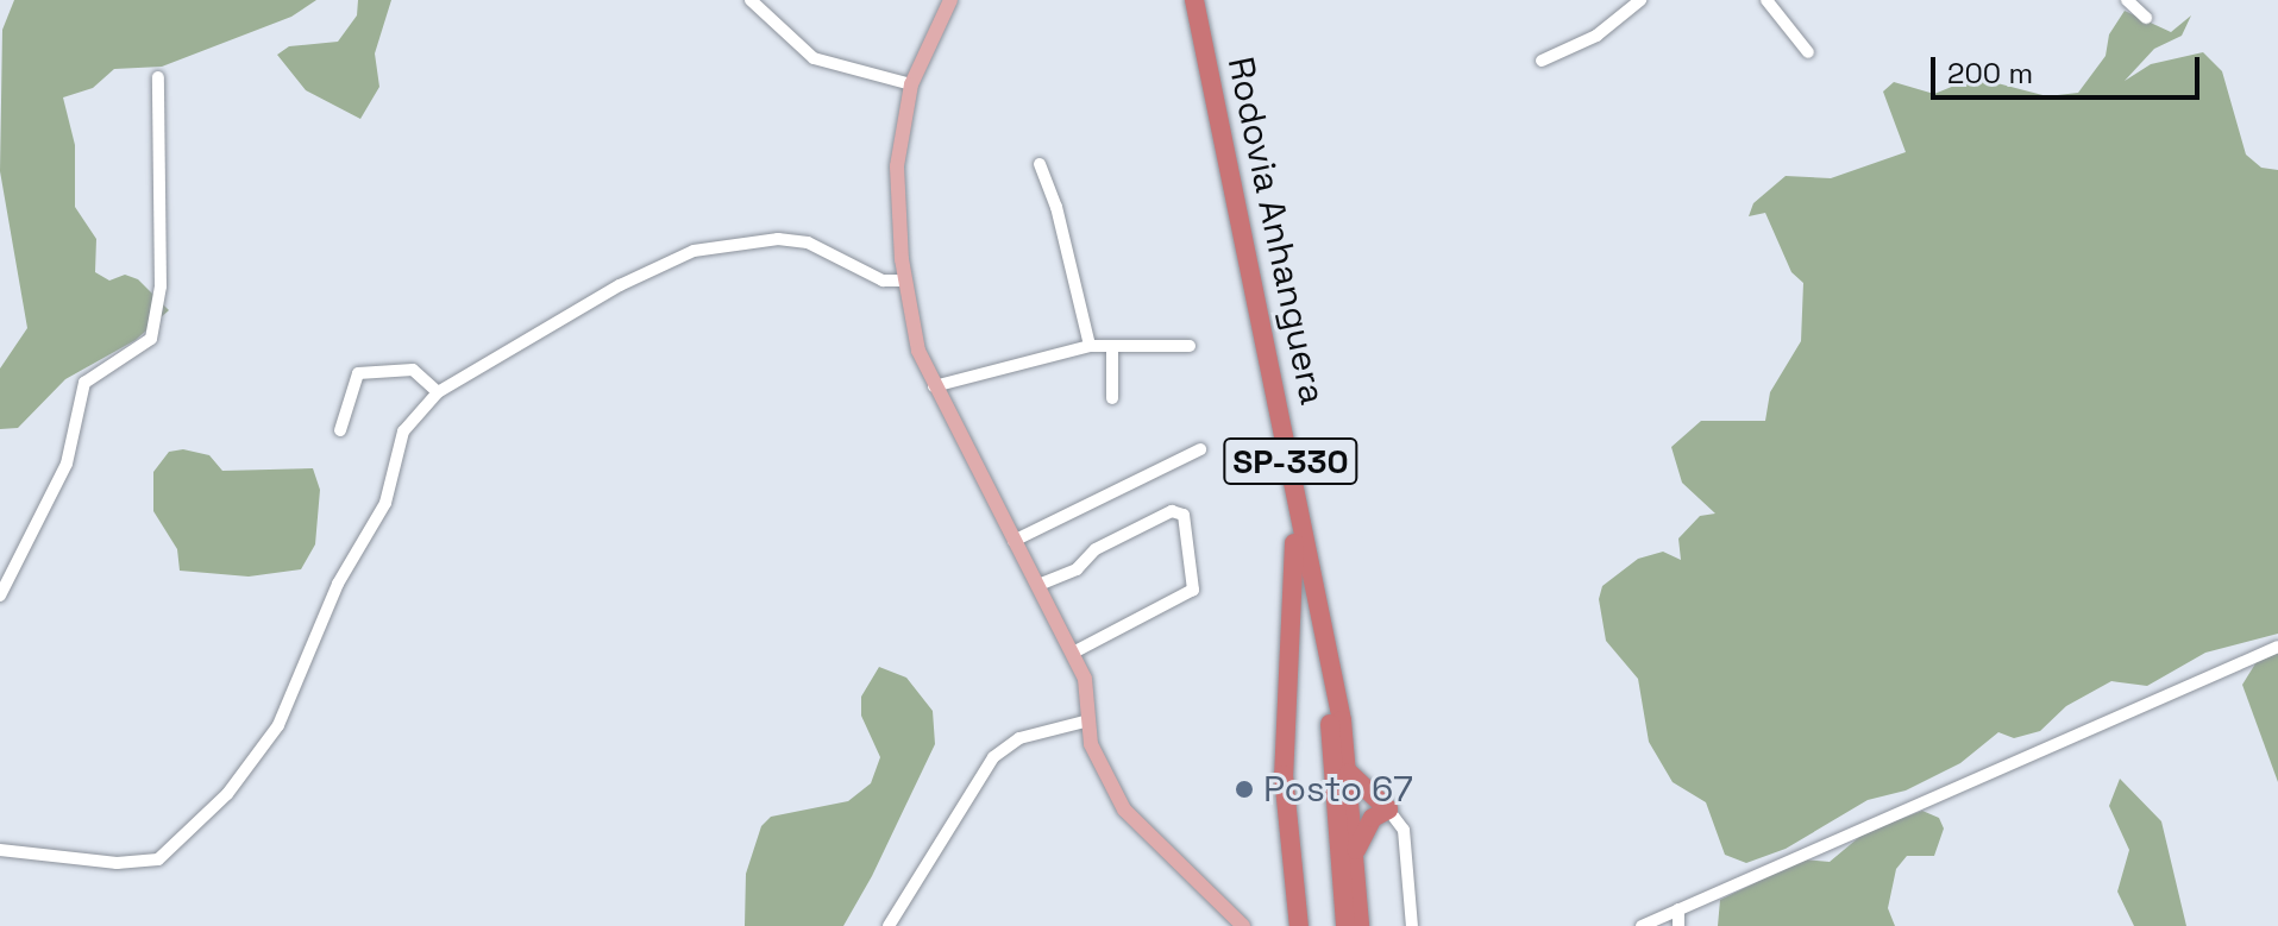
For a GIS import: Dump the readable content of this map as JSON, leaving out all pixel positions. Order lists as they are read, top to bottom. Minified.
{"streets":{"highway":["Rodovia Anhanguera","SP-330"]},"places":["Posto 67"],"scale_bar":"200 m"}
